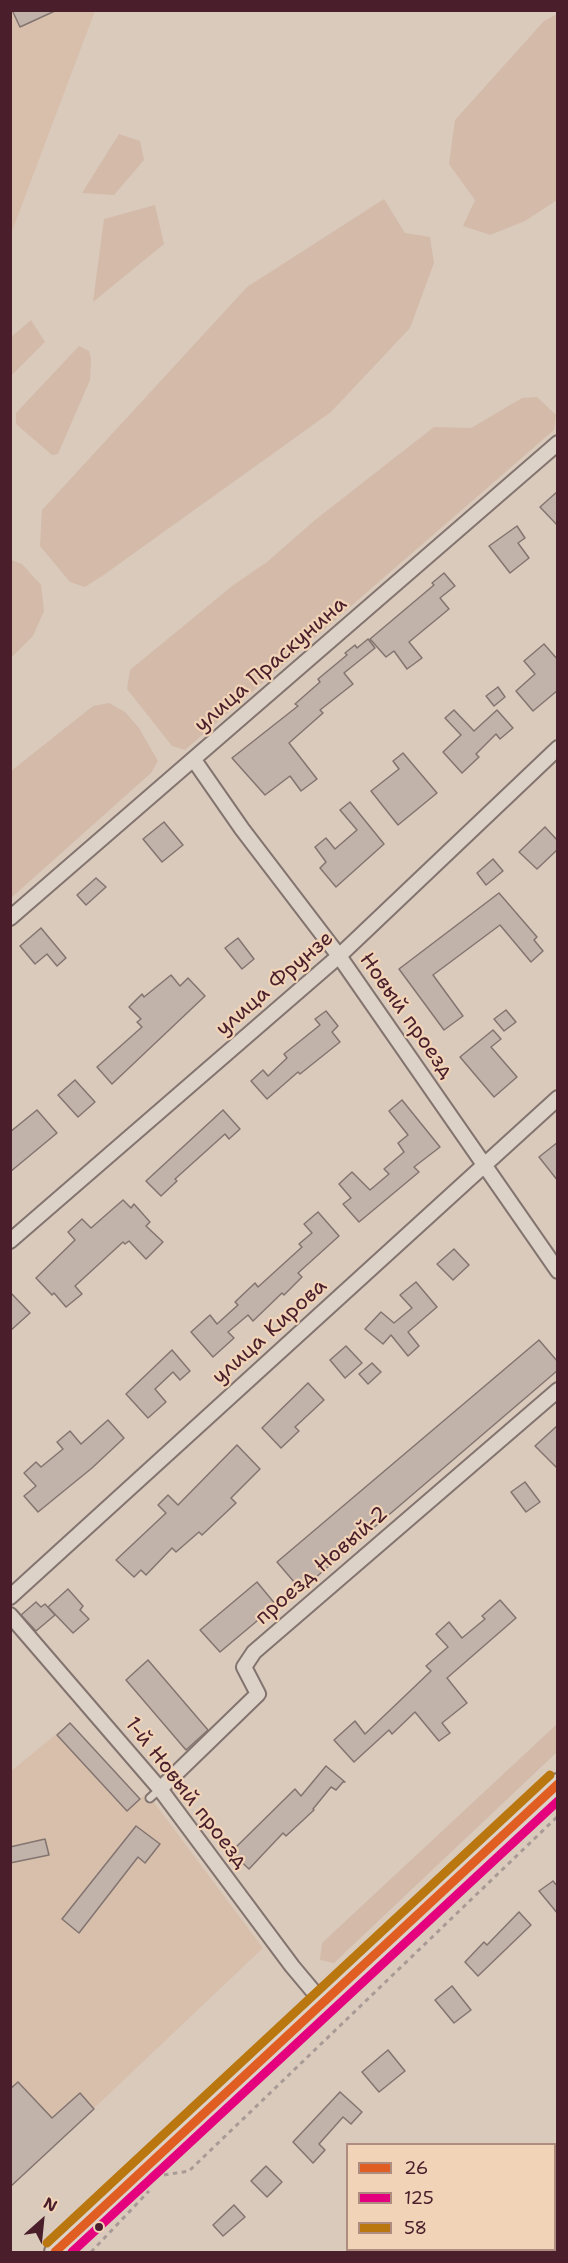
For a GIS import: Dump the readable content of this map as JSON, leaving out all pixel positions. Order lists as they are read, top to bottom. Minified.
{"streets":{"street":["улица Праскунина","улица Фрунзе","Новый проезд","улица Кирова","проезд Новый-2","1-й Новый проезд"]},"crossings":[["улица Праскунина","Новый проезд"],["улица Фрунзе","Новый проезд"],["Новый проезд","улица Кирова"],["проезд Новый-2","1-й Новый проезд"]],"lines":["transit line 58","transit line 26","transit line 125"],"legend":["26","125","58"],"north":"top right"}
